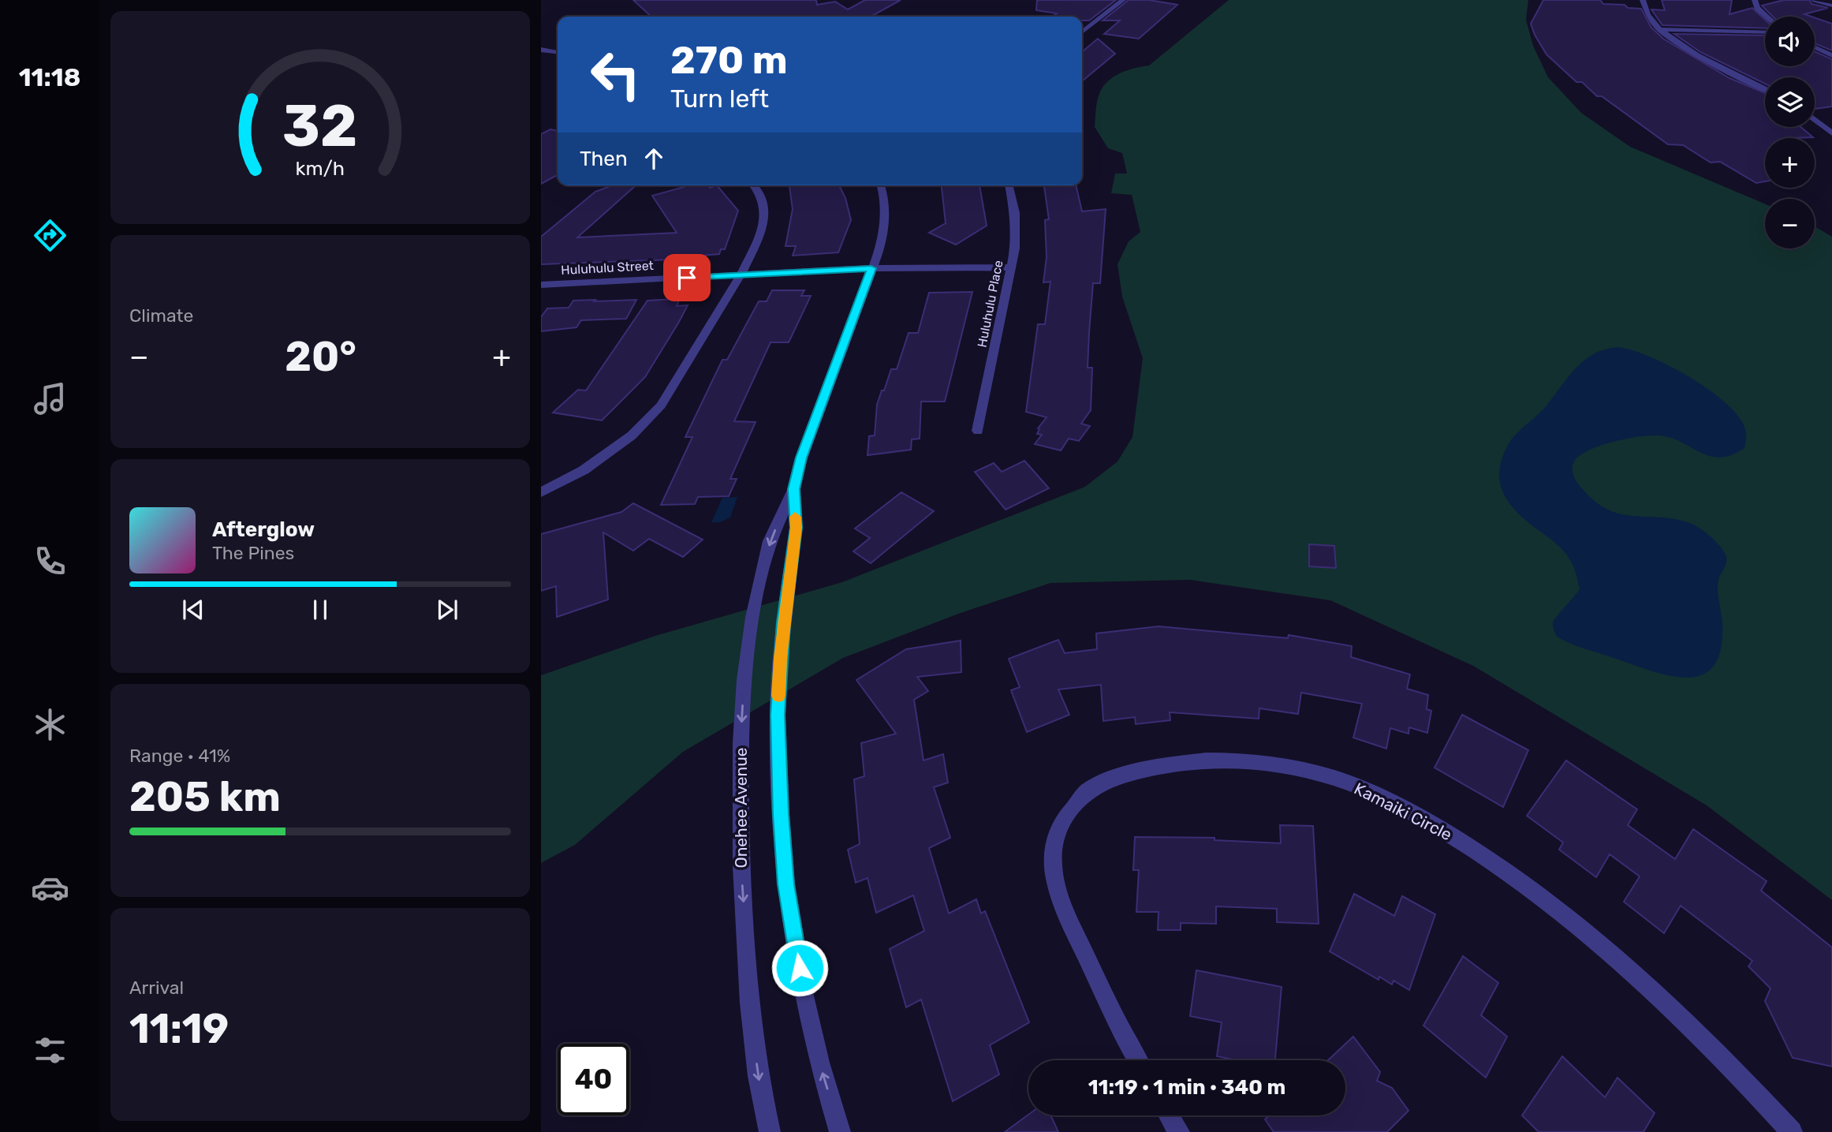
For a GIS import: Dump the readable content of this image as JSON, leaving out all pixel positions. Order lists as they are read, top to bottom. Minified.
{"streets":{"street":["Huluhulu Street","Huluhulu Place","Onehee Avenue","Kamaiki Circle"]},"crossings":[["Huluhulu Street","Huluhulu Place"],["Huluhulu Street","Onehee Avenue"]],"page":{"tabs":"11:18","map_buttons":["+","−"],"turn":["270 m","Turn left"],"then":"Then","tile":["Climate",["Range · 41%","205 km"],["Arrival","11:19"]],"heat":["−","20°","+"],"song":["Afterglow","The Pines"],"limit":"40","trip":"11:19 · 1 min · 340 m","gauge":["32","km/h"]}}
